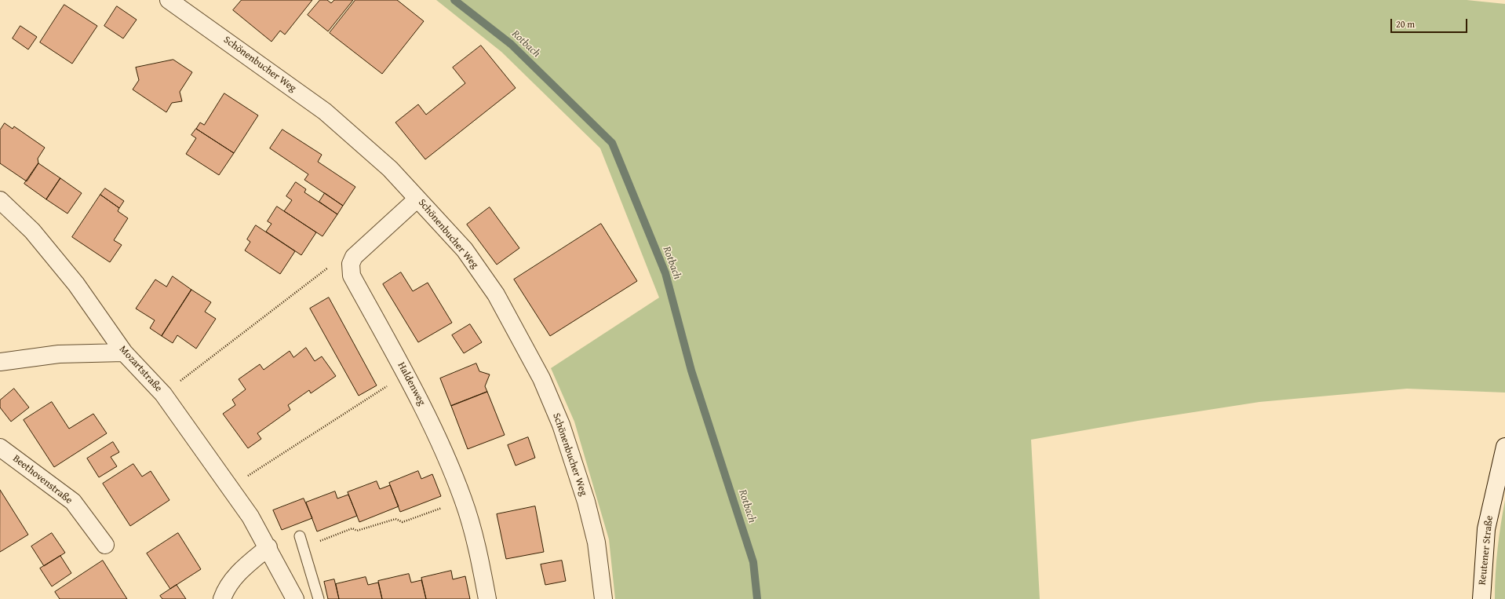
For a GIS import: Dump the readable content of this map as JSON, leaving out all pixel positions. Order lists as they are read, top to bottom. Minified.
{"streets":{"street":["Schönenbucher Weg","Mozartstraße","Haldenweg","Beethovenstraße","Reutener Straße"]},"water":["Rotbach"],"scale_bar":"20 m"}
